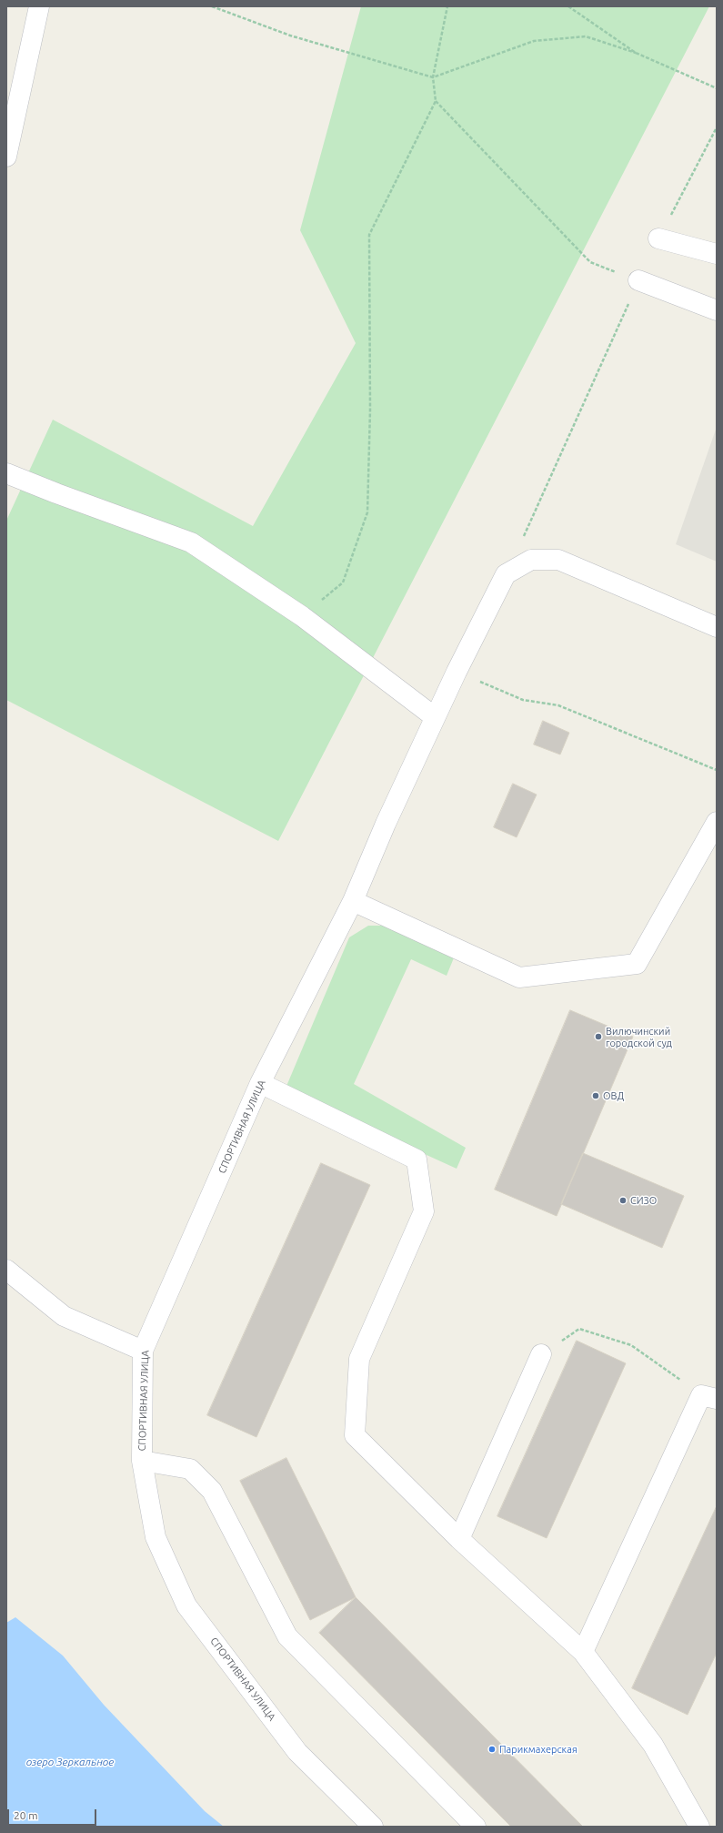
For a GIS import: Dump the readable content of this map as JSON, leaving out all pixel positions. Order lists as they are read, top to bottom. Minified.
{"streets":{"street":["СПОРТИВНАЯ УЛИЦА"]},"water":["озеро Зеркальное"],"places":["Вилючинский городской суд","ОВД","СИЗО","Парикмахерская"],"scale_bar":"20 m"}
